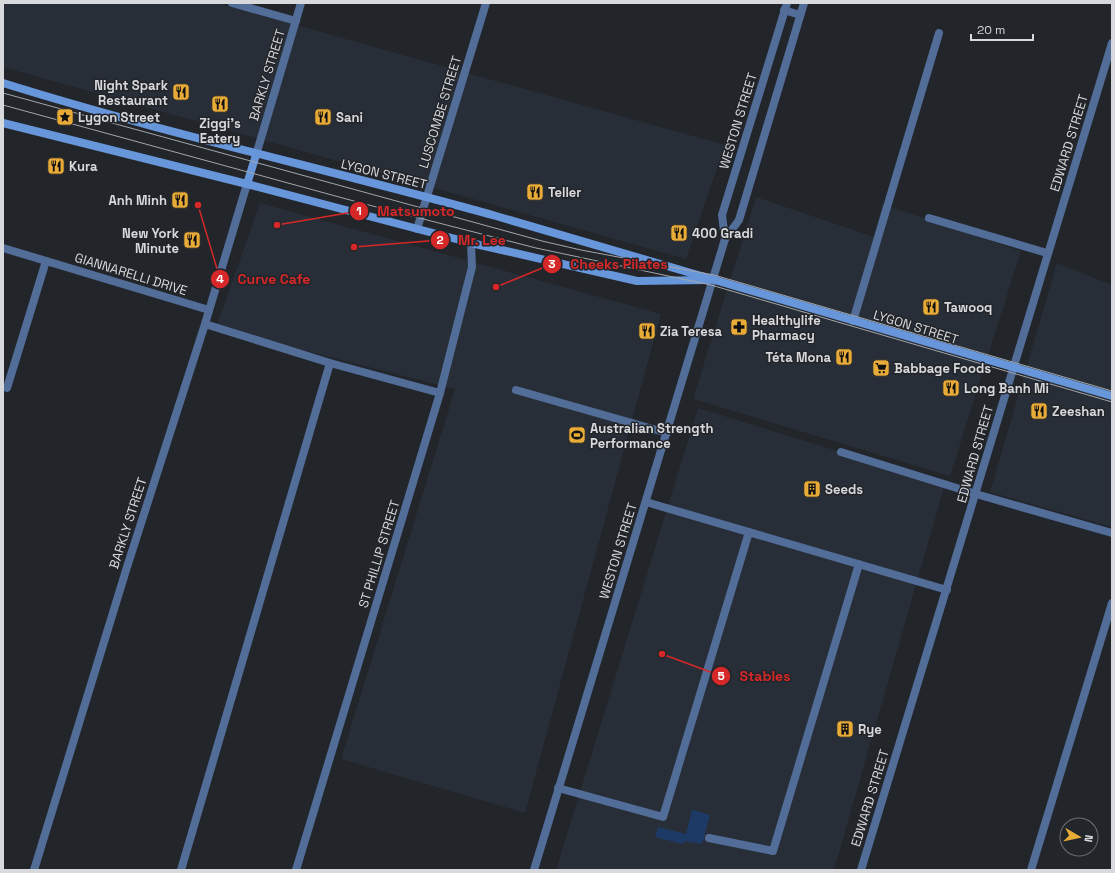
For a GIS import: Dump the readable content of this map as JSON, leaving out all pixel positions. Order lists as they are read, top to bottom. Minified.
{"streets":{"street":["BARKLY STREET","LUSCOMBE STREET","WESTON STREET","EDWARD STREET","LYGON STREET","GIANNARELLI DRIVE","ST PHILLIP STREET"]},"crossings":[["BARKLY STREET","LYGON STREET"],["BARKLY STREET","GIANNARELLI DRIVE"],["LUSCOMBE STREET","LYGON STREET"],["WESTON STREET","LYGON STREET"],["EDWARD STREET","LYGON STREET"],["LYGON STREET","ST PHILLIP STREET"]],"places":{"restaurant":["Night Spark Restaurant","Ziggi's Eatery","Sani","Kura","Teller","Anh Minh","400 Gradi","New York Minute","Tawooq","Zia Teresa","Téta Mona","Long Banh Mi","Zeeshan"],"place":["Lygon Street"],"other":["Curve Cafe","Matsumoto","Mr. Lee","Cheeks Pilates","Stables"],"pharmacy":["Healthylife Pharmacy"],"supermarket":["Babbage Foods"],"sports":["Australian Strength Performance"],"building":["Seeds","Rye"]},"scale_bar":"20 m","north":"right"}
